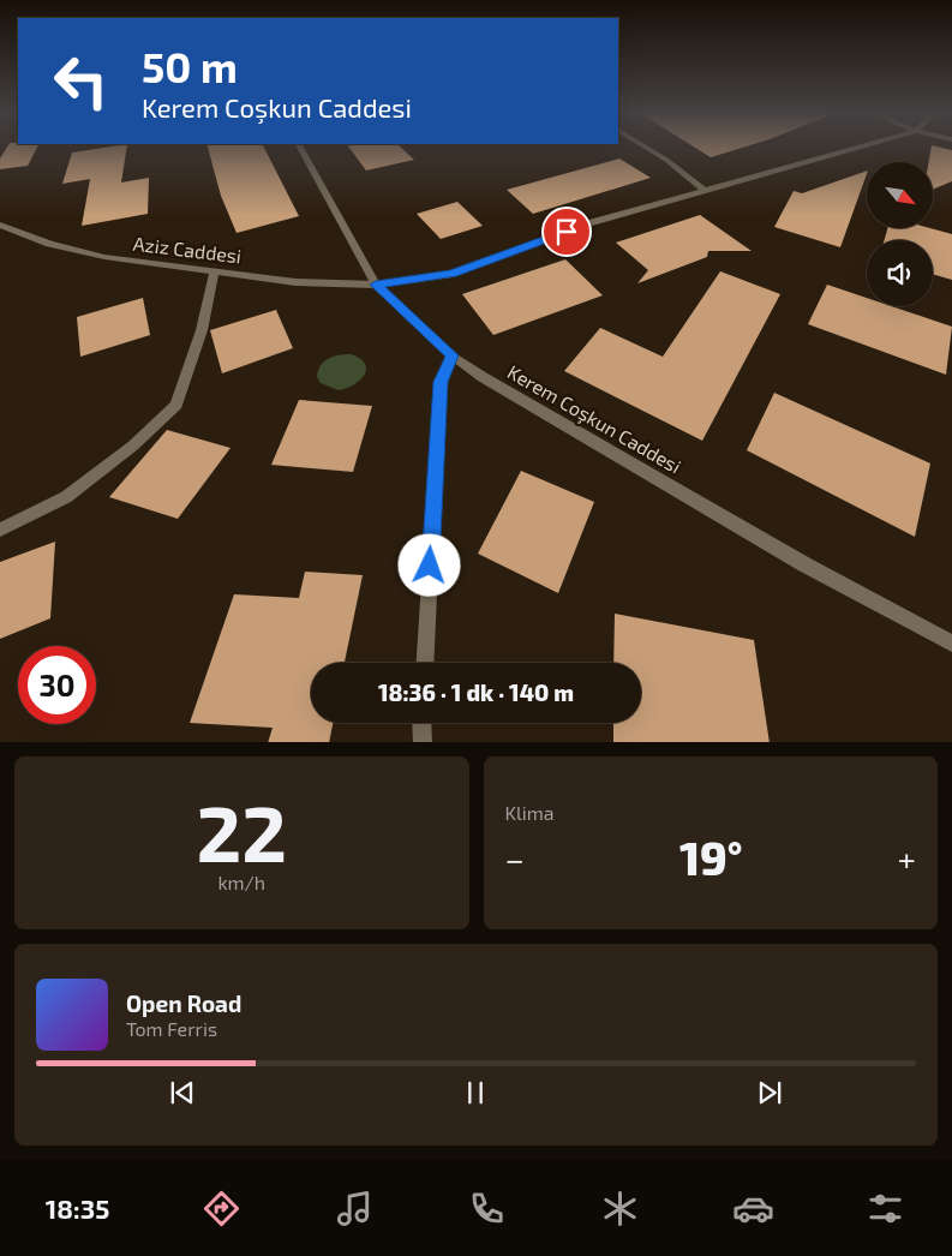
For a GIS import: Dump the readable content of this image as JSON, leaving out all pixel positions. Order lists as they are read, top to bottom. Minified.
{"streets":{"street":["Aziz Caddesi","Kerem Coşkun Caddesi"]},"crossings":[["Aziz Caddesi","Kerem Coşkun Caddesi"]],"north":"bottom right","page":{"turn":["50 m","Kerem Coşkun Caddesi"],"limit":"30","trip":"18:36 · 1 dk · 140 m","tile":[["22","km/h"],"Klima"],"heat":["−","19°","+"],"song":["Open Road","Tom Ferris"],"tabs":"18:35"}}
